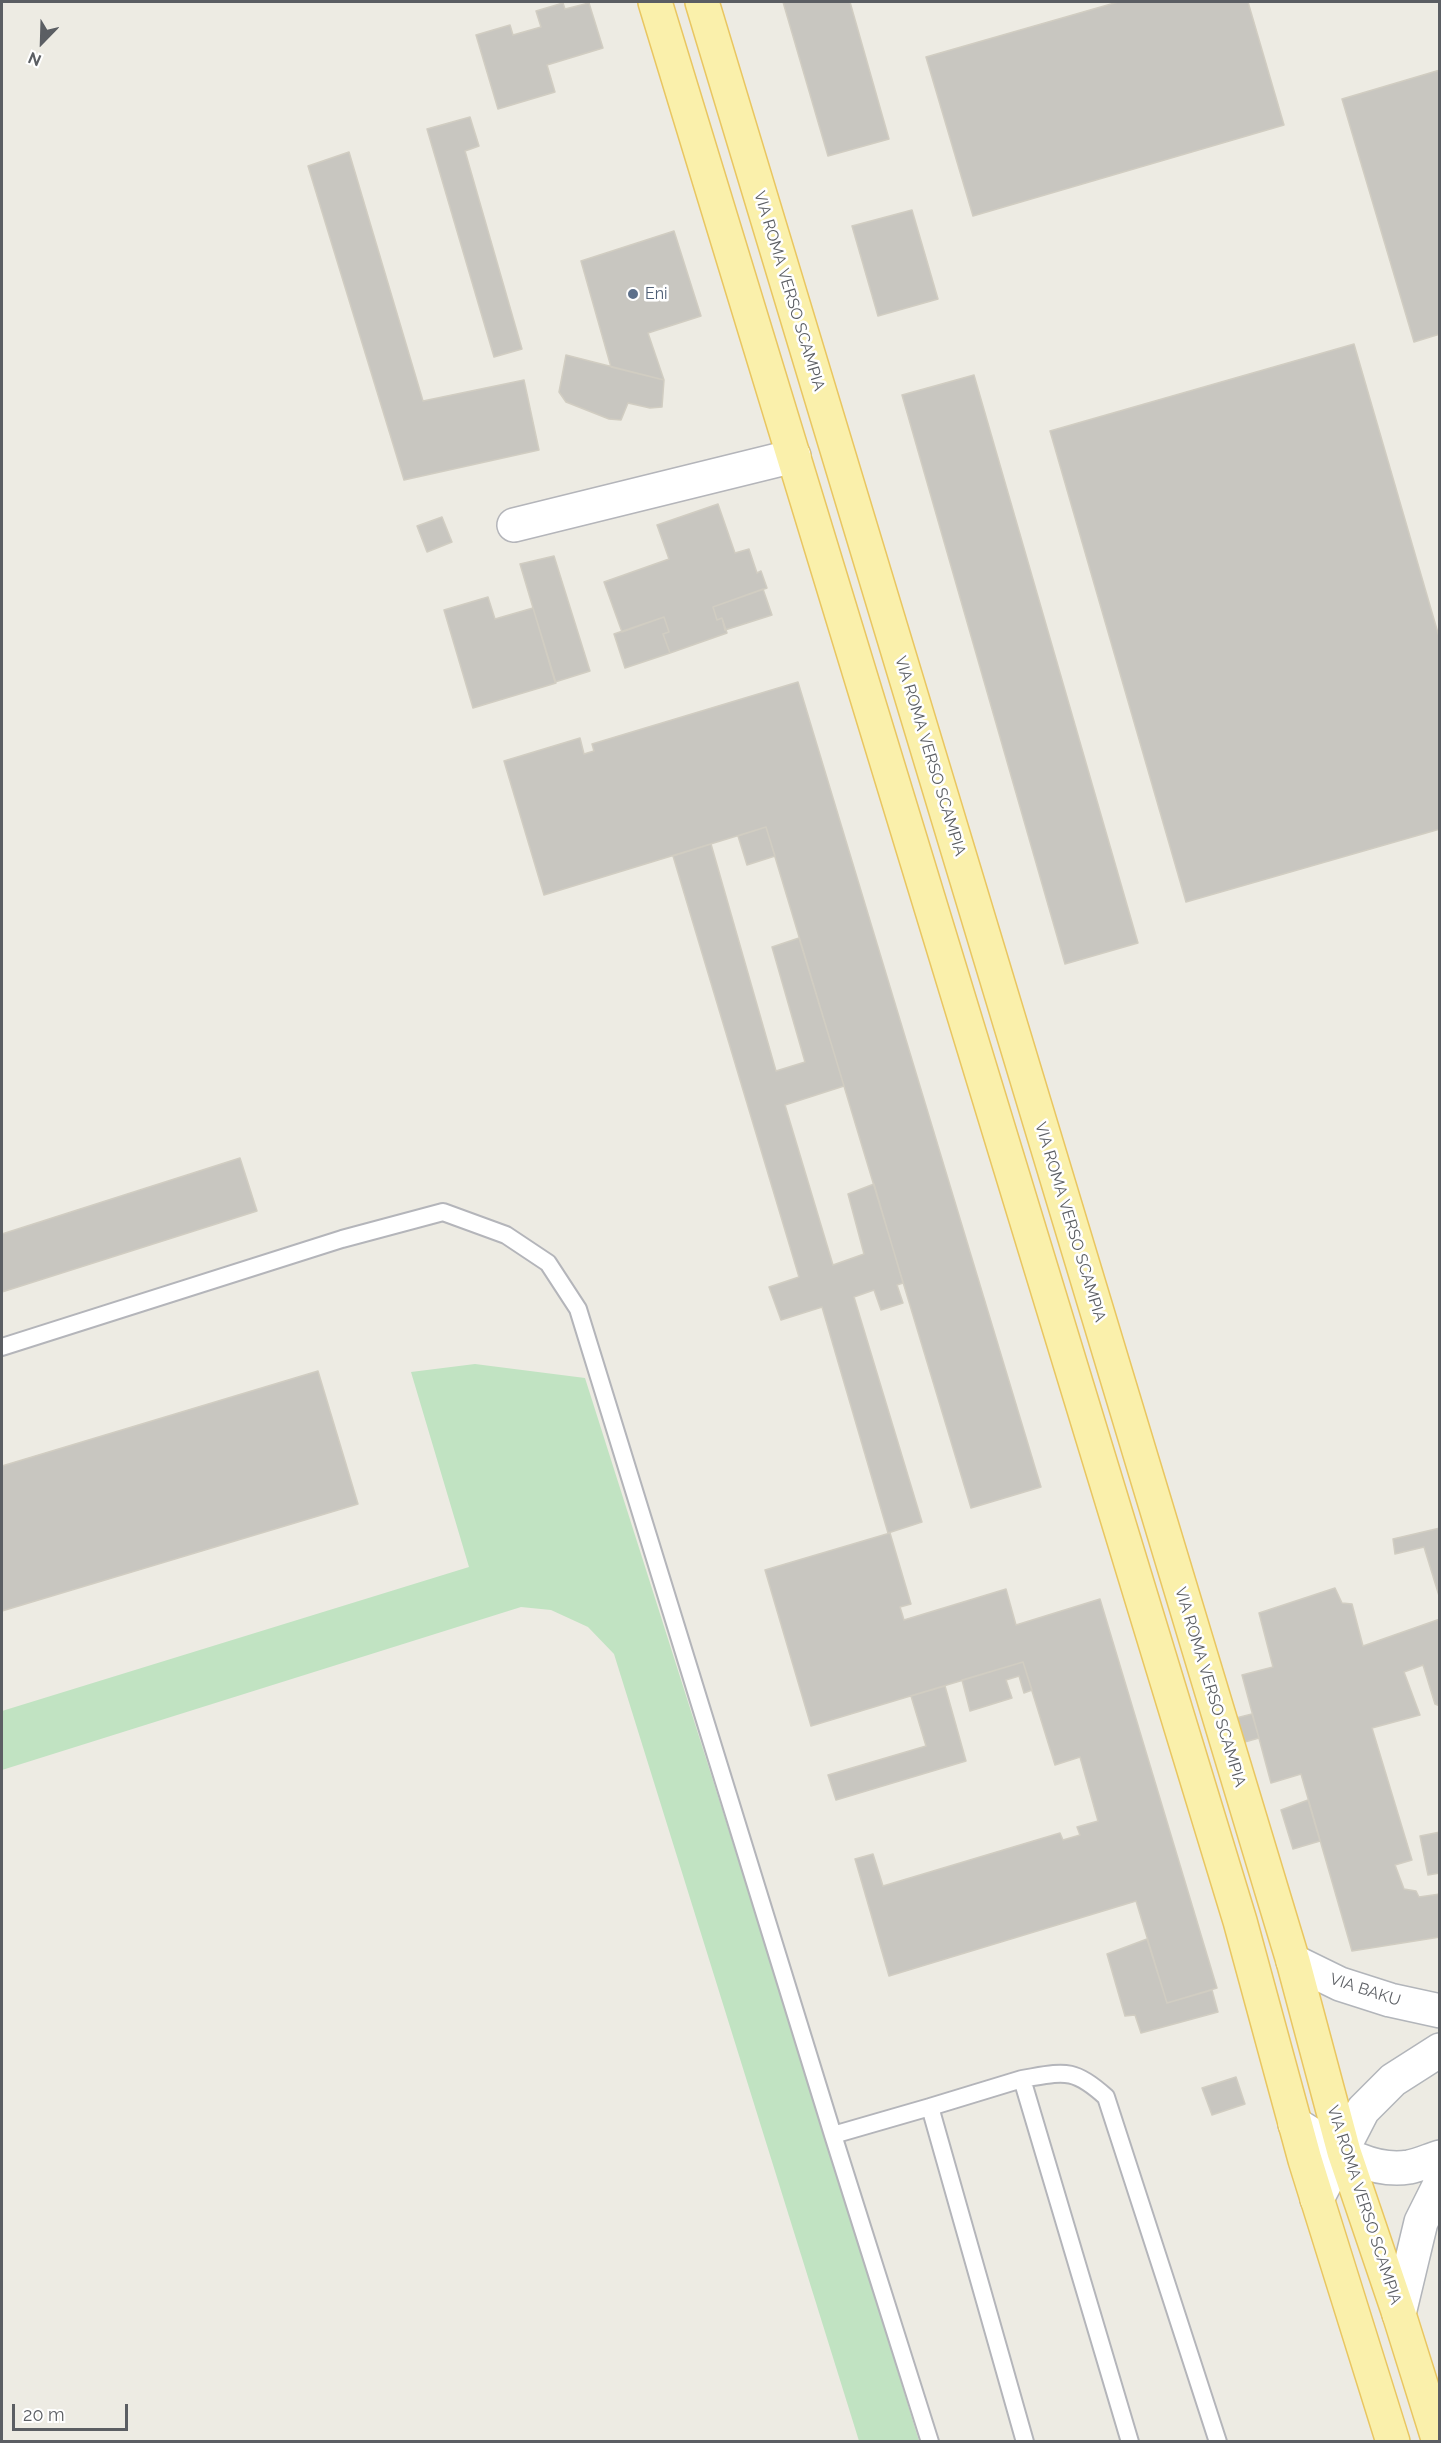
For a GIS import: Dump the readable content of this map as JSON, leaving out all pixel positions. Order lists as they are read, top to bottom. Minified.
{"streets":{"main road":["VIA ROMA VERSO SCAMPIA","VIA BAKU"]},"crossings":[["VIA ROMA VERSO SCAMPIA","VIA BAKU"]],"places":["Eni"],"scale_bar":"20 m","north":"bottom left"}
